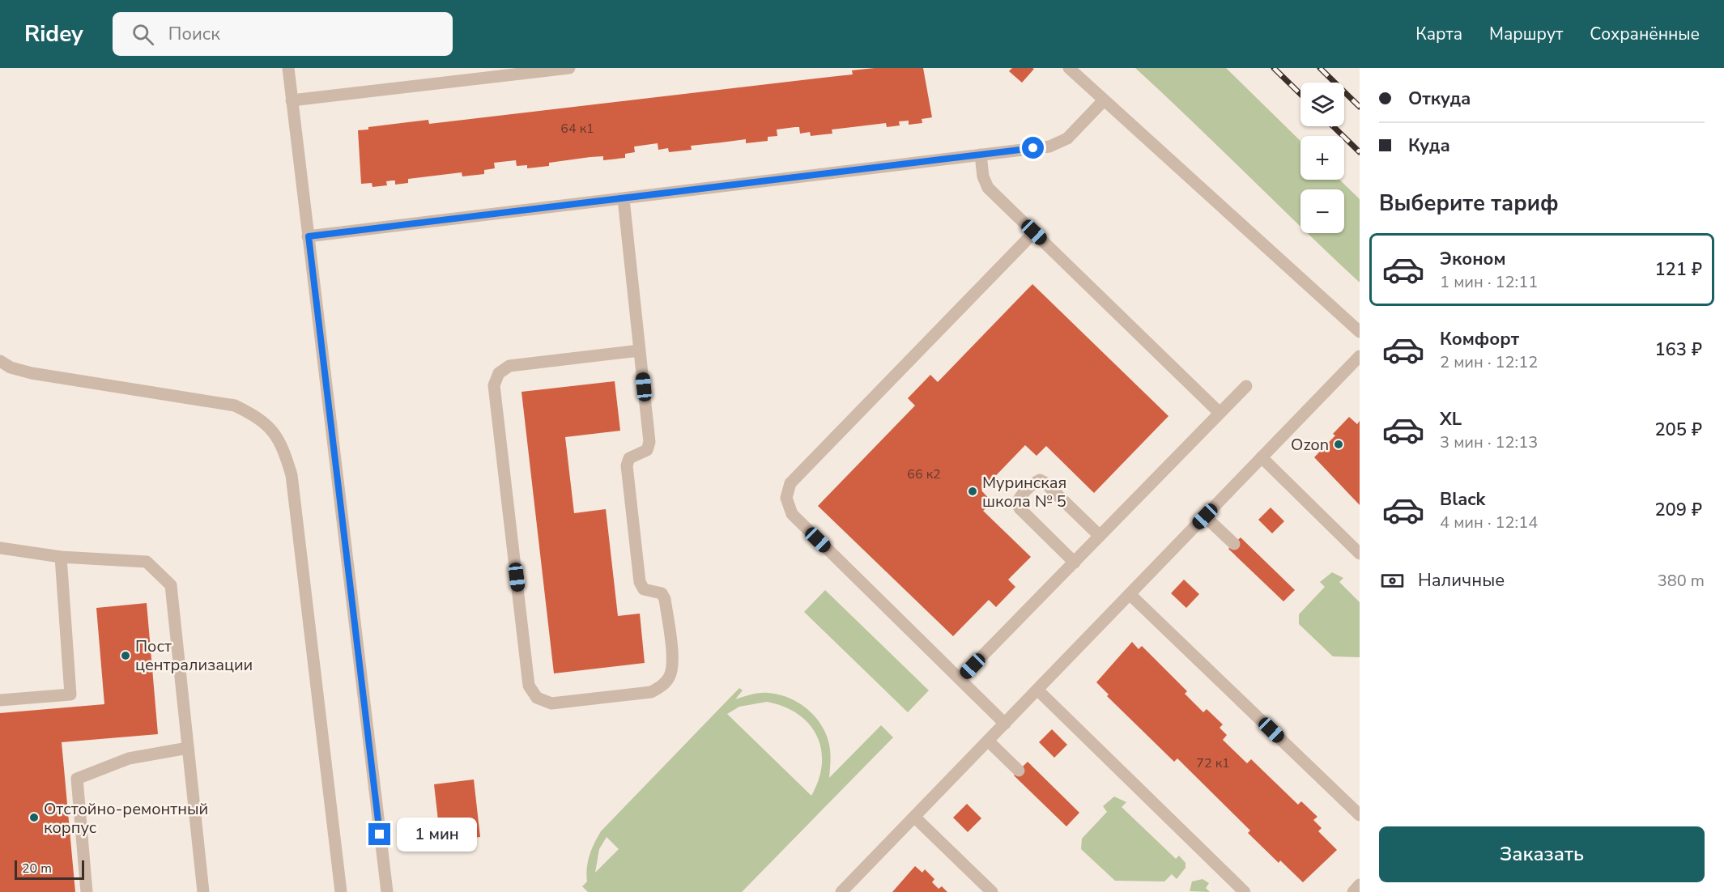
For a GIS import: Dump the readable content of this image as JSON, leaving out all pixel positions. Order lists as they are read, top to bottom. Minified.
{"places":["Ozon","Муринская школа № 5","Пост централизации","Отстойно-ремонтный корпус"],"house_numbers":["64 к1","66 к2","72 к1"],"scale_bar":"20 m","page":{"header":"Ridey","search":"Поиск","nav":["Карта","Маршрут","Сохранённые"],"banner":["Откуда","Куда"],"map_buttons":["+","−"],"heading":"Выберите тариф","list":[{"name":"Эконом","note":"1 мин · 12:11","value":"121 ₽"},{"name":"Комфорт","note":"2 мин · 12:12","value":"163 ₽"},{"name":"XL","note":"3 мин · 12:13","value":"205 ₽"},{"name":"Black","note":"4 мин · 12:14","value":"209 ₽"}],"pay":["Наличные","380 m"],"buttons":"Заказать","bubble":"1 мин","scale":"20 m"}}
